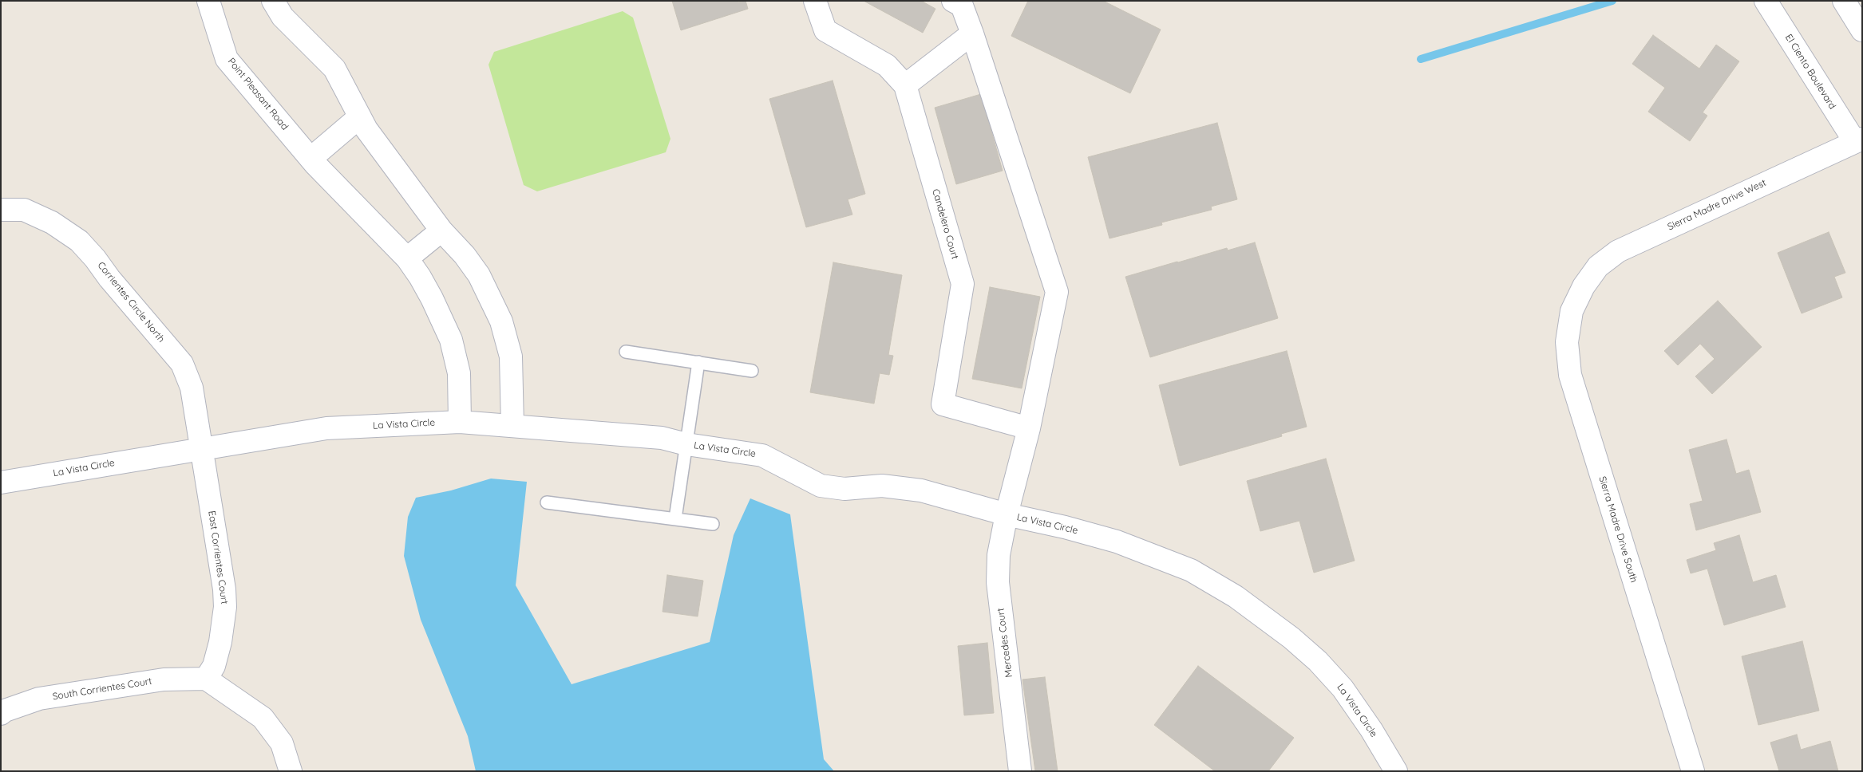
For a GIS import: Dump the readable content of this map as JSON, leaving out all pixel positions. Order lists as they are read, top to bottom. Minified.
{"streets":{"street":["El Ciento Boulevard","Point Pleasant Road","Sierra Madre Drive West","Candelero Court","Corrientes Circle North","La Vista Circle","Sierra Madre Drive South","East Corrientes Court","Mercedes Court","South Corrientes Court"]},"crossings":[["El Ciento Boulevard","Sierra Madre Drive West"],["Point Pleasant Road","La Vista Circle"],["Sierra Madre Drive West","Sierra Madre Drive South"],["Corrientes Circle North","La Vista Circle"],["Corrientes Circle North","East Corrientes Court"],["La Vista Circle","East Corrientes Court"],["La Vista Circle","Mercedes Court"],["East Corrientes Court","South Corrientes Court"]]}
